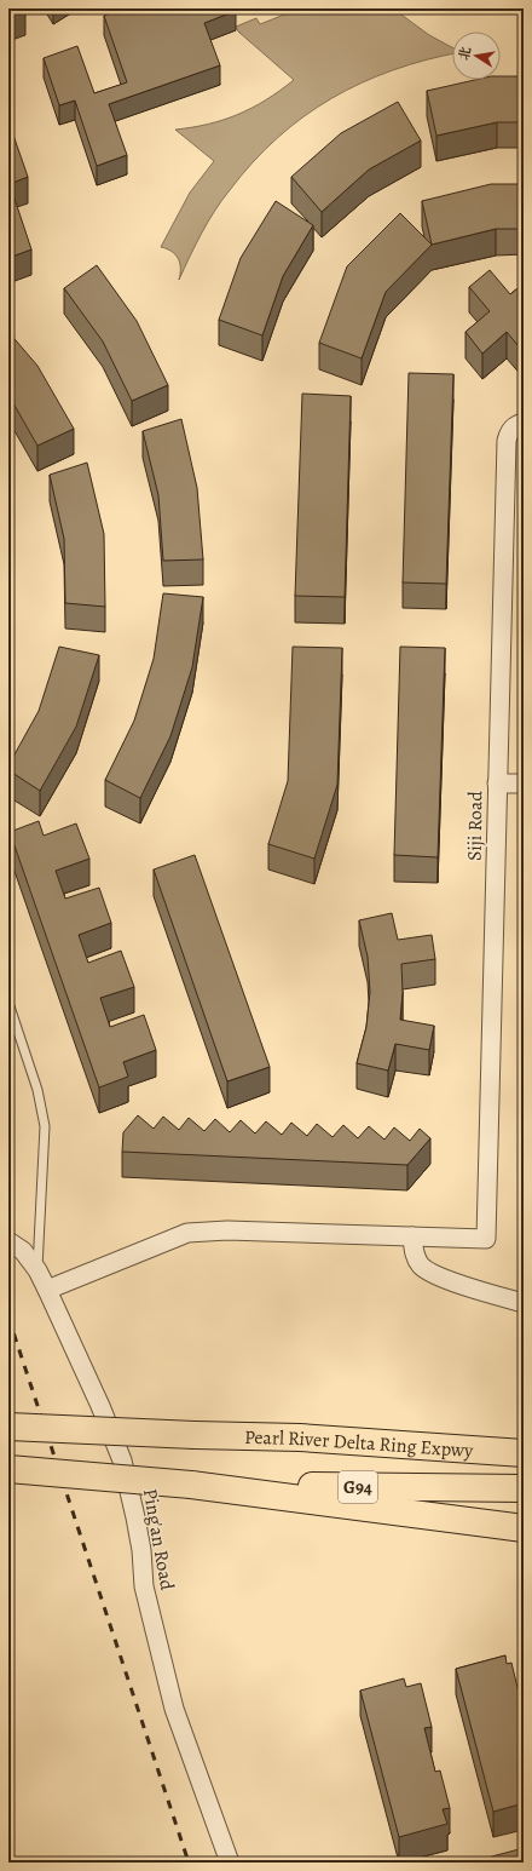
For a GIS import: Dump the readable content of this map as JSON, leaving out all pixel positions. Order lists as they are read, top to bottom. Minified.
{"streets":{"highway":["Pearl River Delta Ring Expwy","G94"],"street":["Siji Road","Ping'an Road"]},"crossings":[["Pearl River Delta Ring Expwy","G94"]],"north":"left"}
